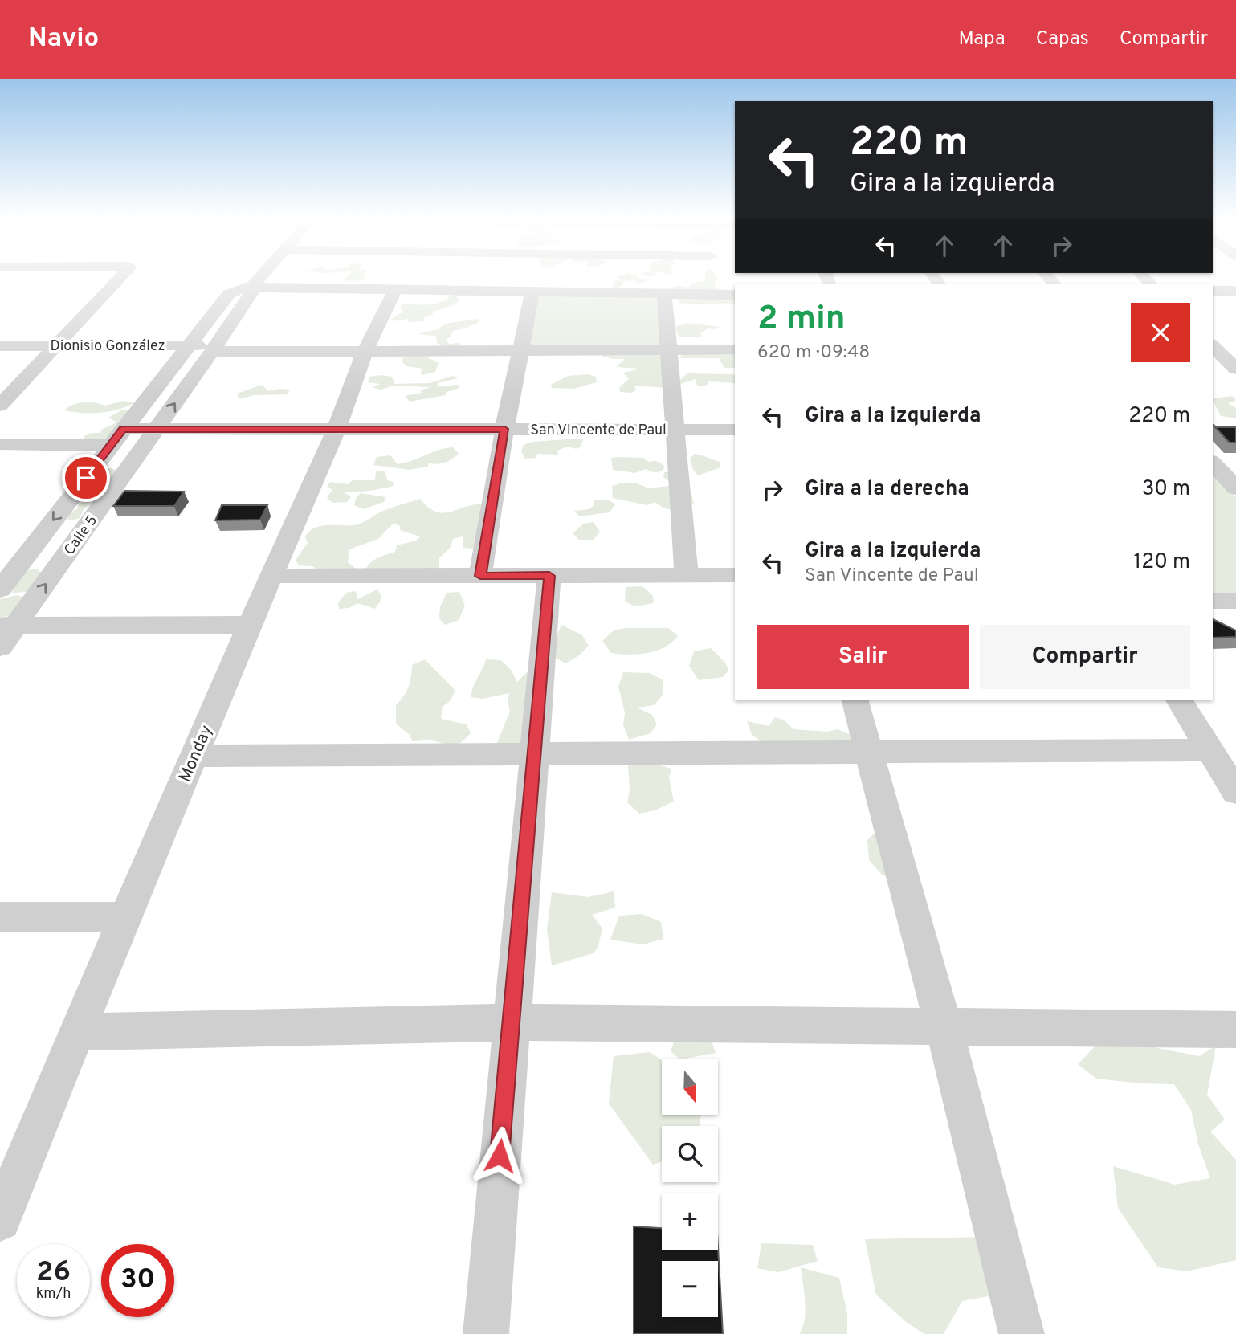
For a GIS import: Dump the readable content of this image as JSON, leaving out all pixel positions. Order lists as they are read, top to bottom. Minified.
{"streets":{"street":["Dionisio González","San Vincente de Paul","Calle 5","Monday"]},"crossings":[["Dionisio González","Calle 5"],["Dionisio González","Monday"],["San Vincente de Paul","Calle 5"],["San Vincente de Paul","Monday"]],"north":"bottom","page":{"header":"Navio","nav":["Mapa","Capas","Compartir"],"turn":["220 m","Gira a la izquierda"],"heading":["2 min","620 m · 09:48"],"list":[{"name":"Gira a la izquierda","value":"220 m"},{"name":"Gira a la derecha","value":"30 m"},{"name":"Gira a la izquierda","note":"San Vincente de Paul","value":"120 m"}],"buttons":["Salir","Compartir"],"map_buttons":["+","−"],"speed":"26 km/h","limit":"30"}}
